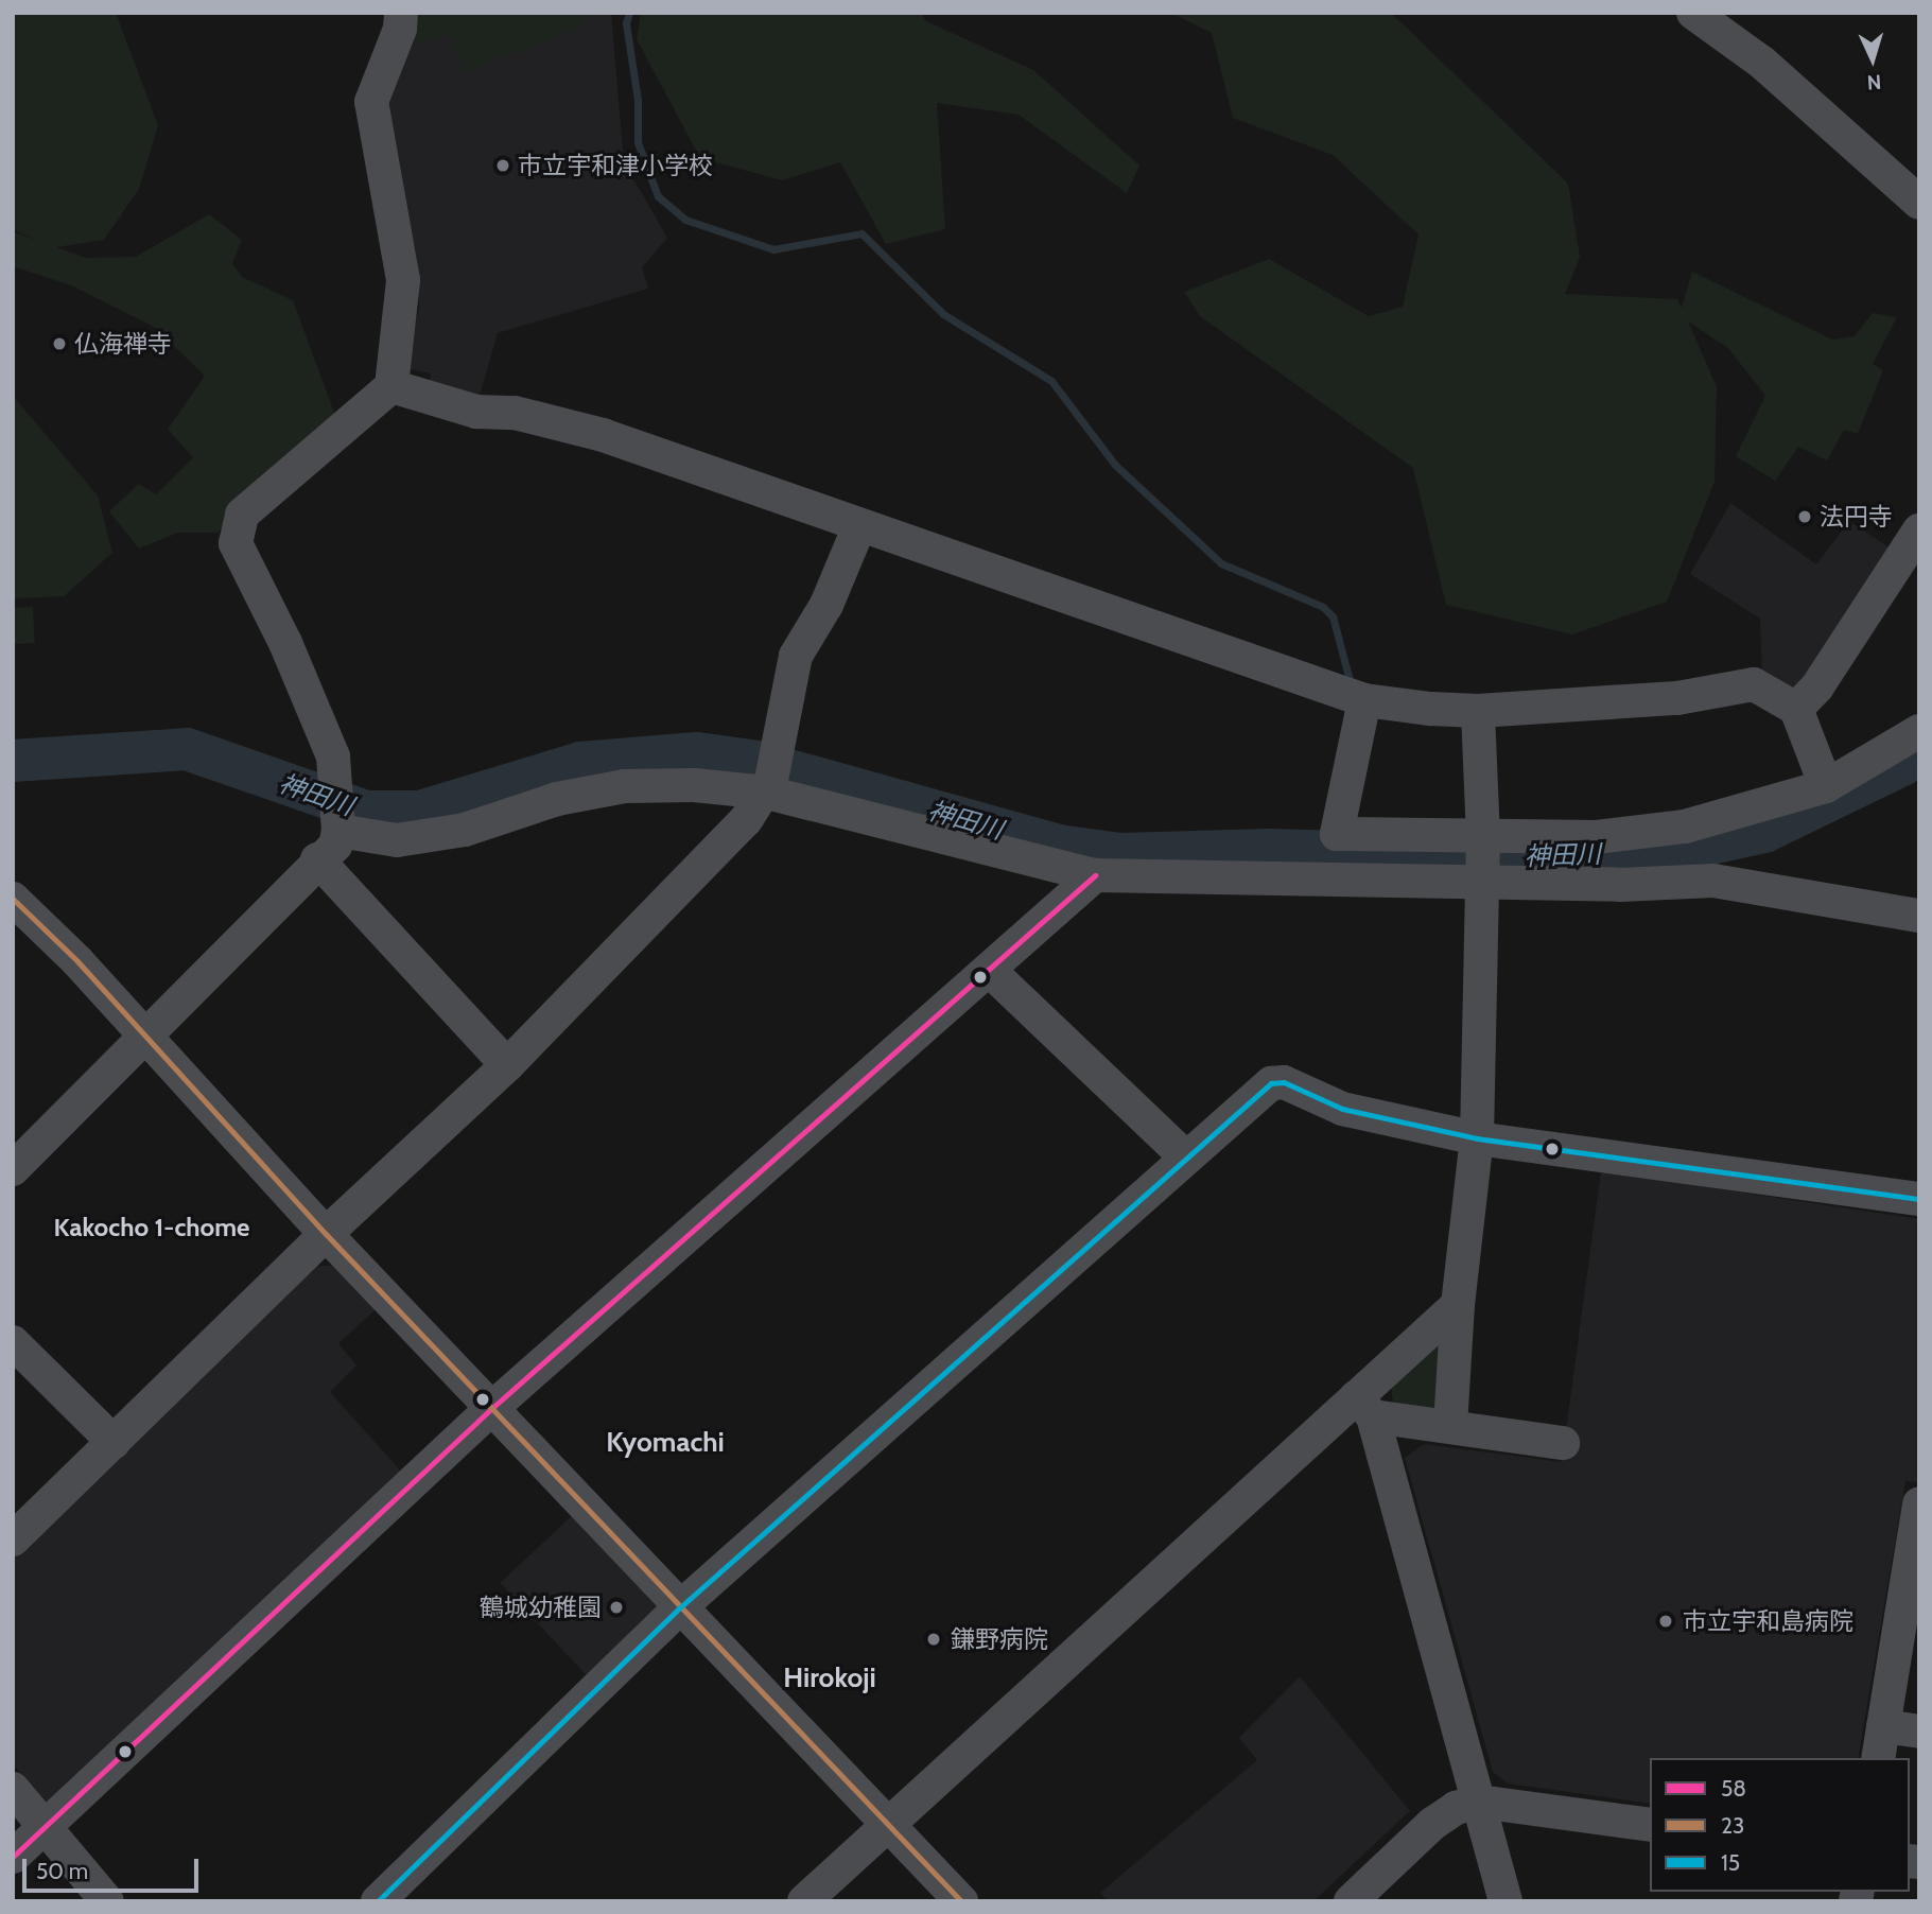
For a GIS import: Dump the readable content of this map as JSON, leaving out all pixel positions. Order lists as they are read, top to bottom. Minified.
{"districts":["Kakocho 1-chome","Kyomachi","Hirokoji"],"water":["神田川"],"places":["市立宇和津小学校","仏海禅寺","法円寺","鶴城幼稚園","市立宇和島病院","鎌野病院"],"lines":["transit line 58","transit line 23","transit line 15"],"legend":["58","23","15"],"scale_bar":"50 m","north":"bottom"}
